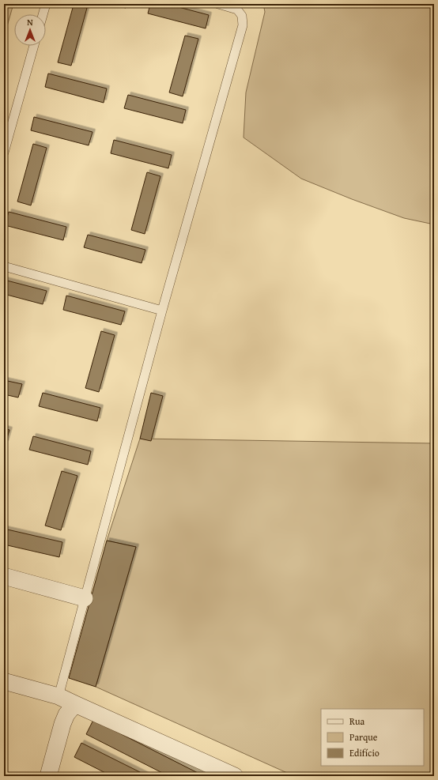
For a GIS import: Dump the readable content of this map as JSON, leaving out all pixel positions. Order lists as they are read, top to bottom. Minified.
{"legend":["Rua","Parque","Edifício"],"north":"top"}
